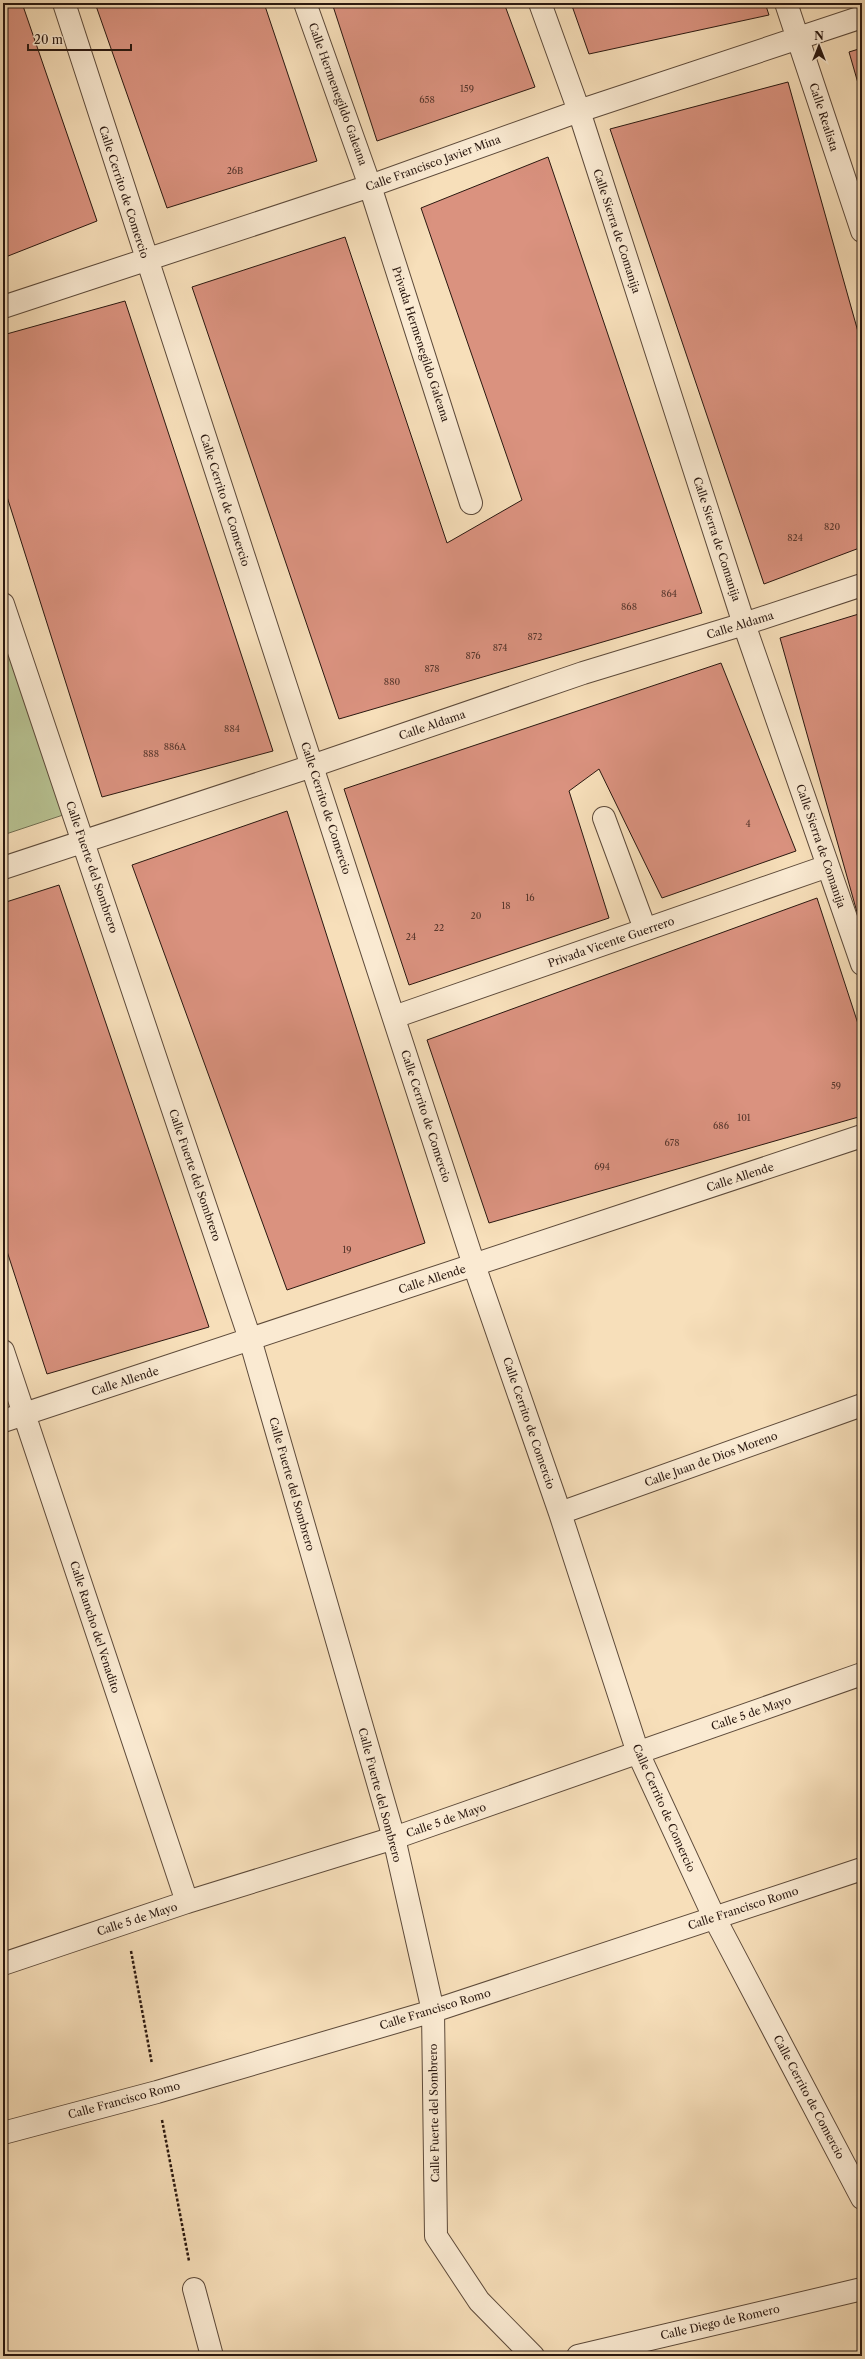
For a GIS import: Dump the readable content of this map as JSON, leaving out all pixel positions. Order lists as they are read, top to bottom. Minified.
{"streets":{"street":["Calle Hermenegildo Galeana","Calle Realista","Calle Francisco Javier Mina","Calle Cerrito de Comercio","Calle Sierra de Comanija","Privada Hermenegildo Galeana","Calle Aldama","Calle Fuerte del Sombrero","Privada Vicente Guerrero","Calle Allende","Calle Juan de Dios Moreno","Calle Rancho del Venadito","Calle 5 de Mayo","Calle Francisco Romo","Calle Diego de Romero"]},"crossings":[["Calle Hermenegildo Galeana","Calle Francisco Javier Mina"],["Calle Hermenegildo Galeana","Privada Hermenegildo Galeana"],["Calle Realista","Calle Francisco Javier Mina"],["Calle Francisco Javier Mina","Calle Cerrito de Comercio"],["Calle Francisco Javier Mina","Calle Sierra de Comanija"],["Calle Francisco Javier Mina","Privada Hermenegildo Galeana"],["Calle Cerrito de Comercio","Calle Aldama"],["Calle Cerrito de Comercio","Privada Vicente Guerrero"],["Calle Cerrito de Comercio","Calle Allende"],["Calle Cerrito de Comercio","Calle Juan de Dios Moreno"],["Calle Cerrito de Comercio","Calle 5 de Mayo"],["Calle Cerrito de Comercio","Calle Francisco Romo"],["Calle Sierra de Comanija","Calle Aldama"],["Calle Sierra de Comanija","Privada Vicente Guerrero"],["Calle Aldama","Calle Fuerte del Sombrero"],["Calle Fuerte del Sombrero","Calle Allende"],["Calle Fuerte del Sombrero","Calle 5 de Mayo"],["Calle Fuerte del Sombrero","Calle Francisco Romo"],["Calle Allende","Calle Rancho del Venadito"],["Calle Rancho del Venadito","Calle 5 de Mayo"]],"house_numbers":["159","658","26B","820","824","864","868","872","874","876","878","880","884","886A","888","4","16","18","20","22","24","59","101","686","678","694","19"],"scale_bar":"20 m","north":"top"}
